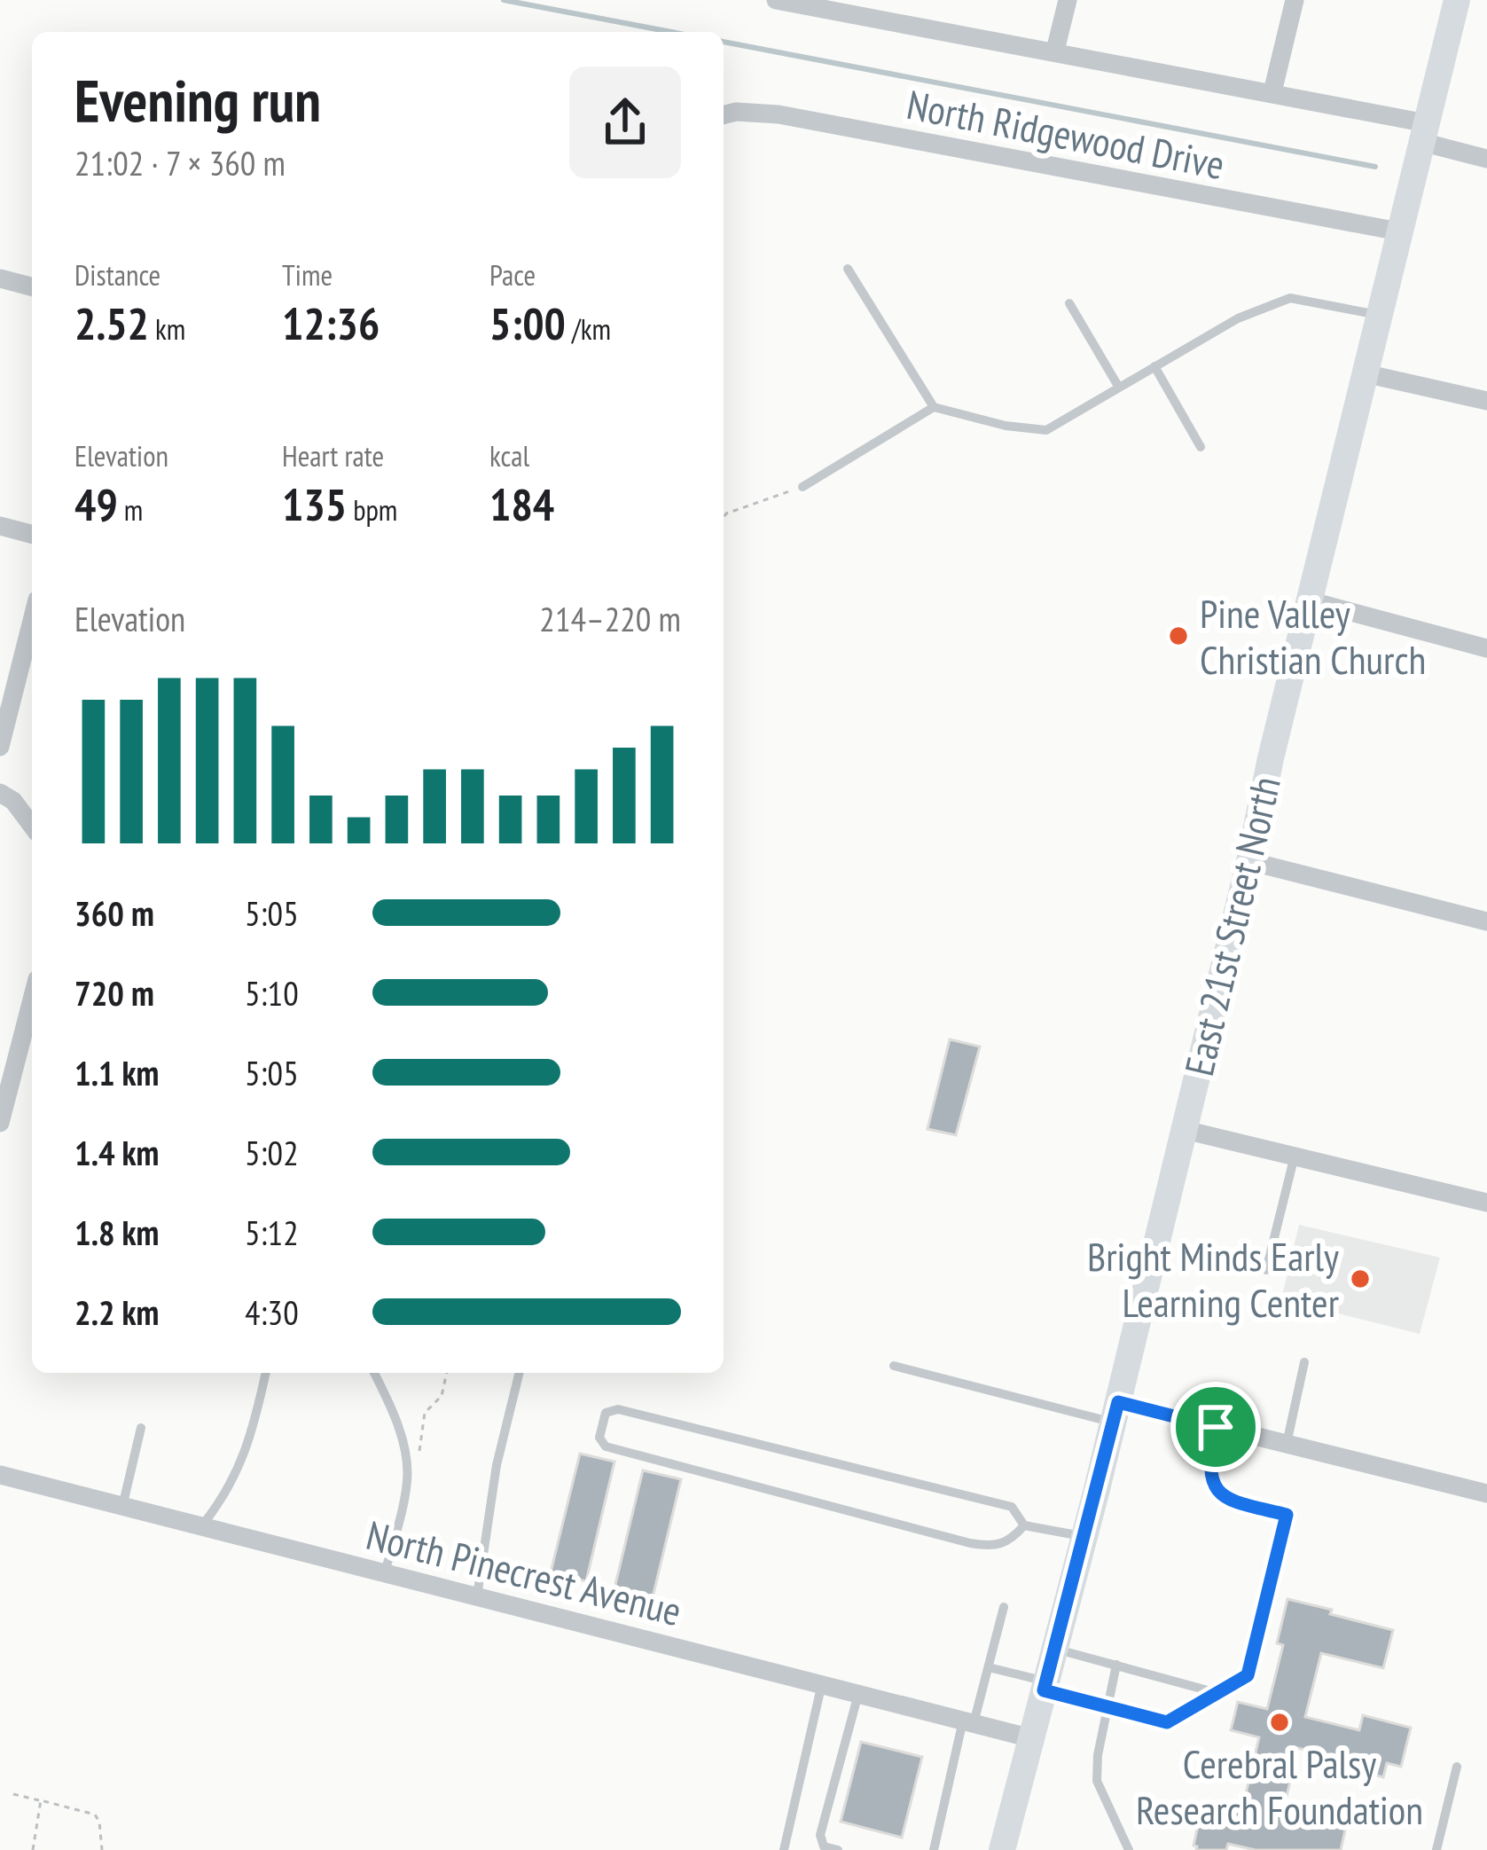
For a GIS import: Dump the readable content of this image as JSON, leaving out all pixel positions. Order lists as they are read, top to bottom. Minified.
{"streets":{"main road":["East 21st Street North"],"street":["North Ridgewood Drive","North Pinecrest Avenue"]},"crossings":[["North Ridgewood Drive","East 21st Street North"],["East 21st Street North","North Pinecrest Avenue"]],"places":["Pine Valley Christian Church","Bright Minds Early Learning Center","Cerebral Palsy Research Foundation"],"page":{"heading":["Evening run","21:02 · 7 × 360 m"],"stats":[["Distance","2.52 km"],["Time","12:36"],["Pace","5:00 /km"],["Elevation","49 m"],["Heart rate","135 bpm"],["kcal","184"]],"chart":["Elevation","214–220 m"],"list":[{"name":"360 m","note":"5:05"},{"name":"720 m","note":"5:10"},{"name":"1.1 km","note":"5:05"},{"name":"1.4 km","note":"5:02"},{"name":"1.8 km","note":"5:12"},{"name":"2.2 km","note":"4:30"}]}}
